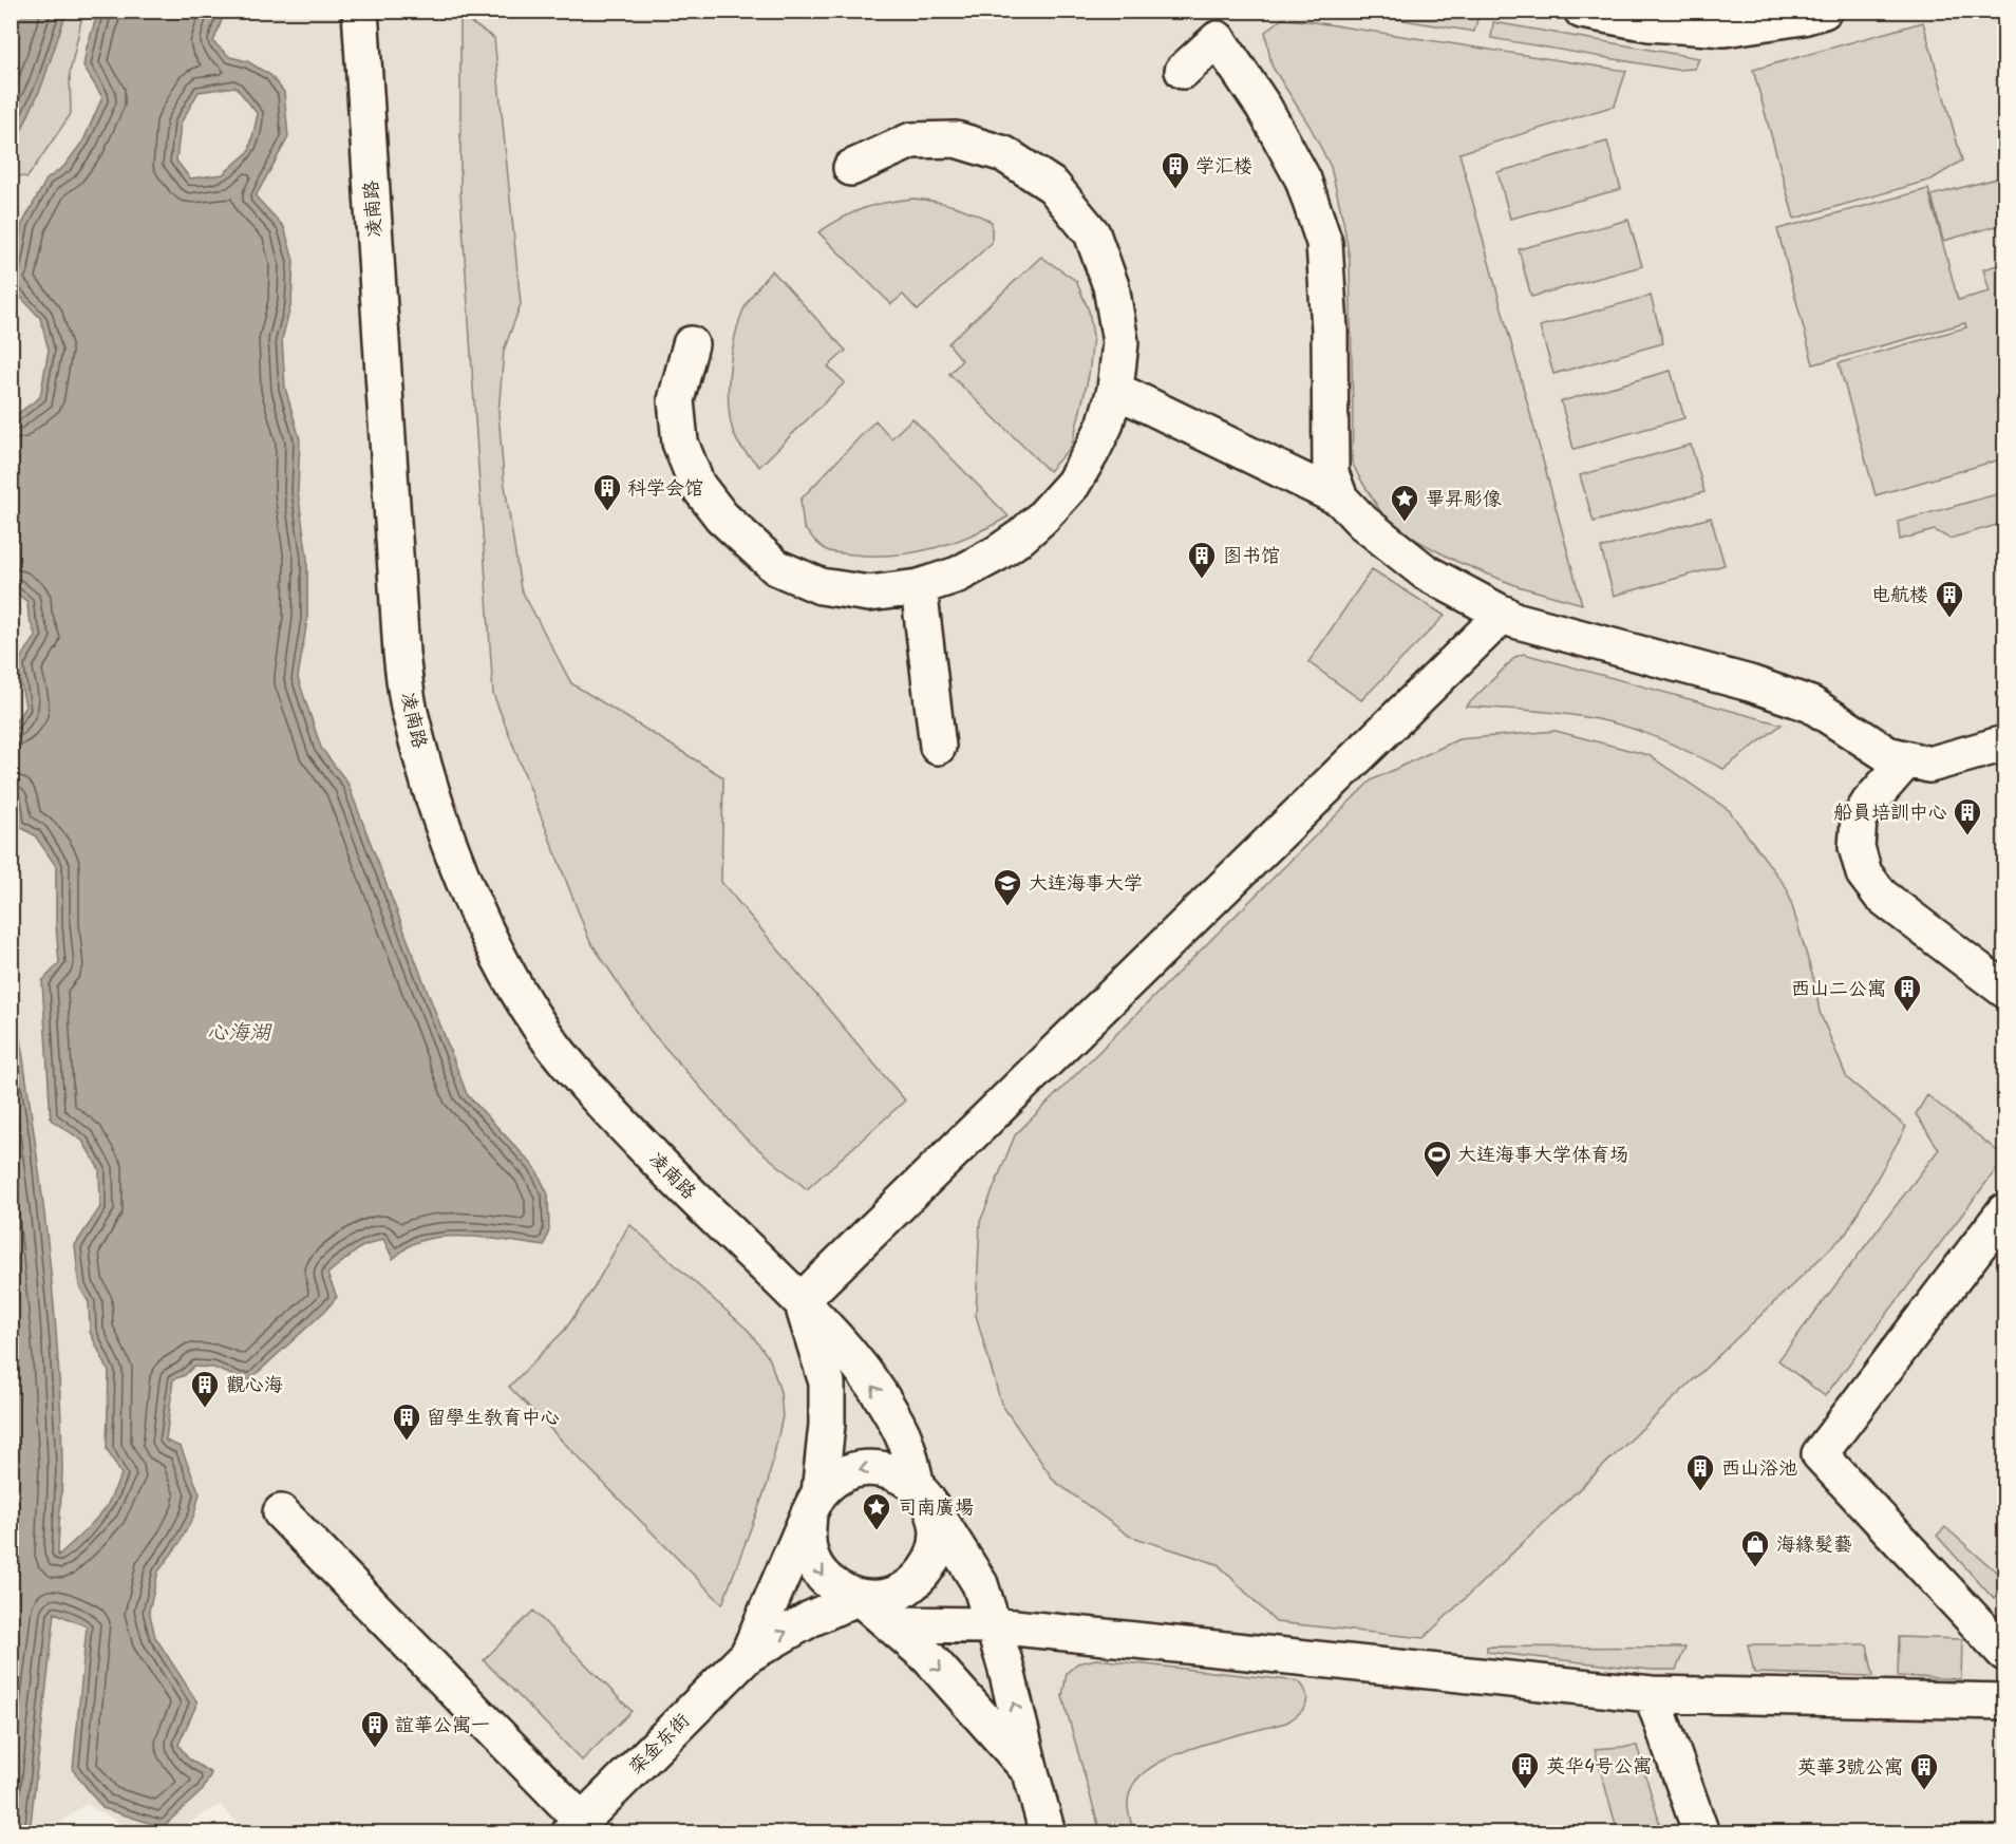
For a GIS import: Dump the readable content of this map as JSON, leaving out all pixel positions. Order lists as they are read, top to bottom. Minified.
{"streets":{"street":["凌南路","栾金东街"]},"water":["心海湖"],"places":{"building":["学汇楼","科学会馆","图书馆","电航楼","船員培訓中心","西山二公寓","觀心海","留學生教育中心","西山浴池","誼華公寓一","英华4号公寓","英華3號公寓"],"place":["畢昇彫像","司南廣場"],"school or university":["大连海事大学"],"sports":["大连海事大学体育场"],"shop":["海緣髮藝"]}}
